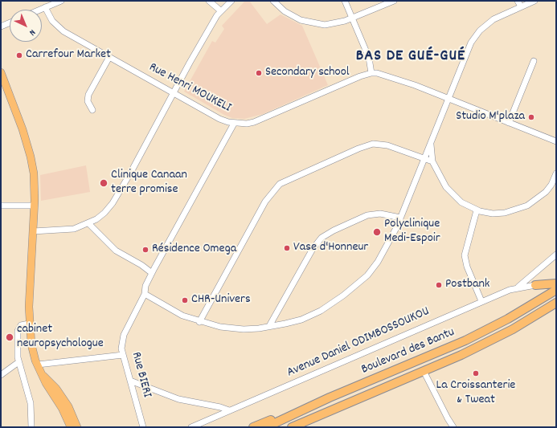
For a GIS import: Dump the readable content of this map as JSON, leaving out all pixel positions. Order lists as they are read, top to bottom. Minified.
{"streets":{"highway":["Boulevard des Bantu"],"street":["Rue Henri MOUKELI","Avenue Daniel ODIMBOSSOUKOU","Rue BIERI"]},"crossings":[["Rue Henri MOUKELI","Rue BIERI"]],"districts":["BAS DE GUÉ-GUÉ"],"places":["Carrefour Market","Secondary school","Studio M'plaza","Clinique Canaan terre promise","Polyclinique Medi-Espoir","Vase d'Honneur","Résidence Omega","Postbank","CHR-Univers","cabinet neuropsychologue","La Croissanterie & Tweat"],"north":"bottom right"}
